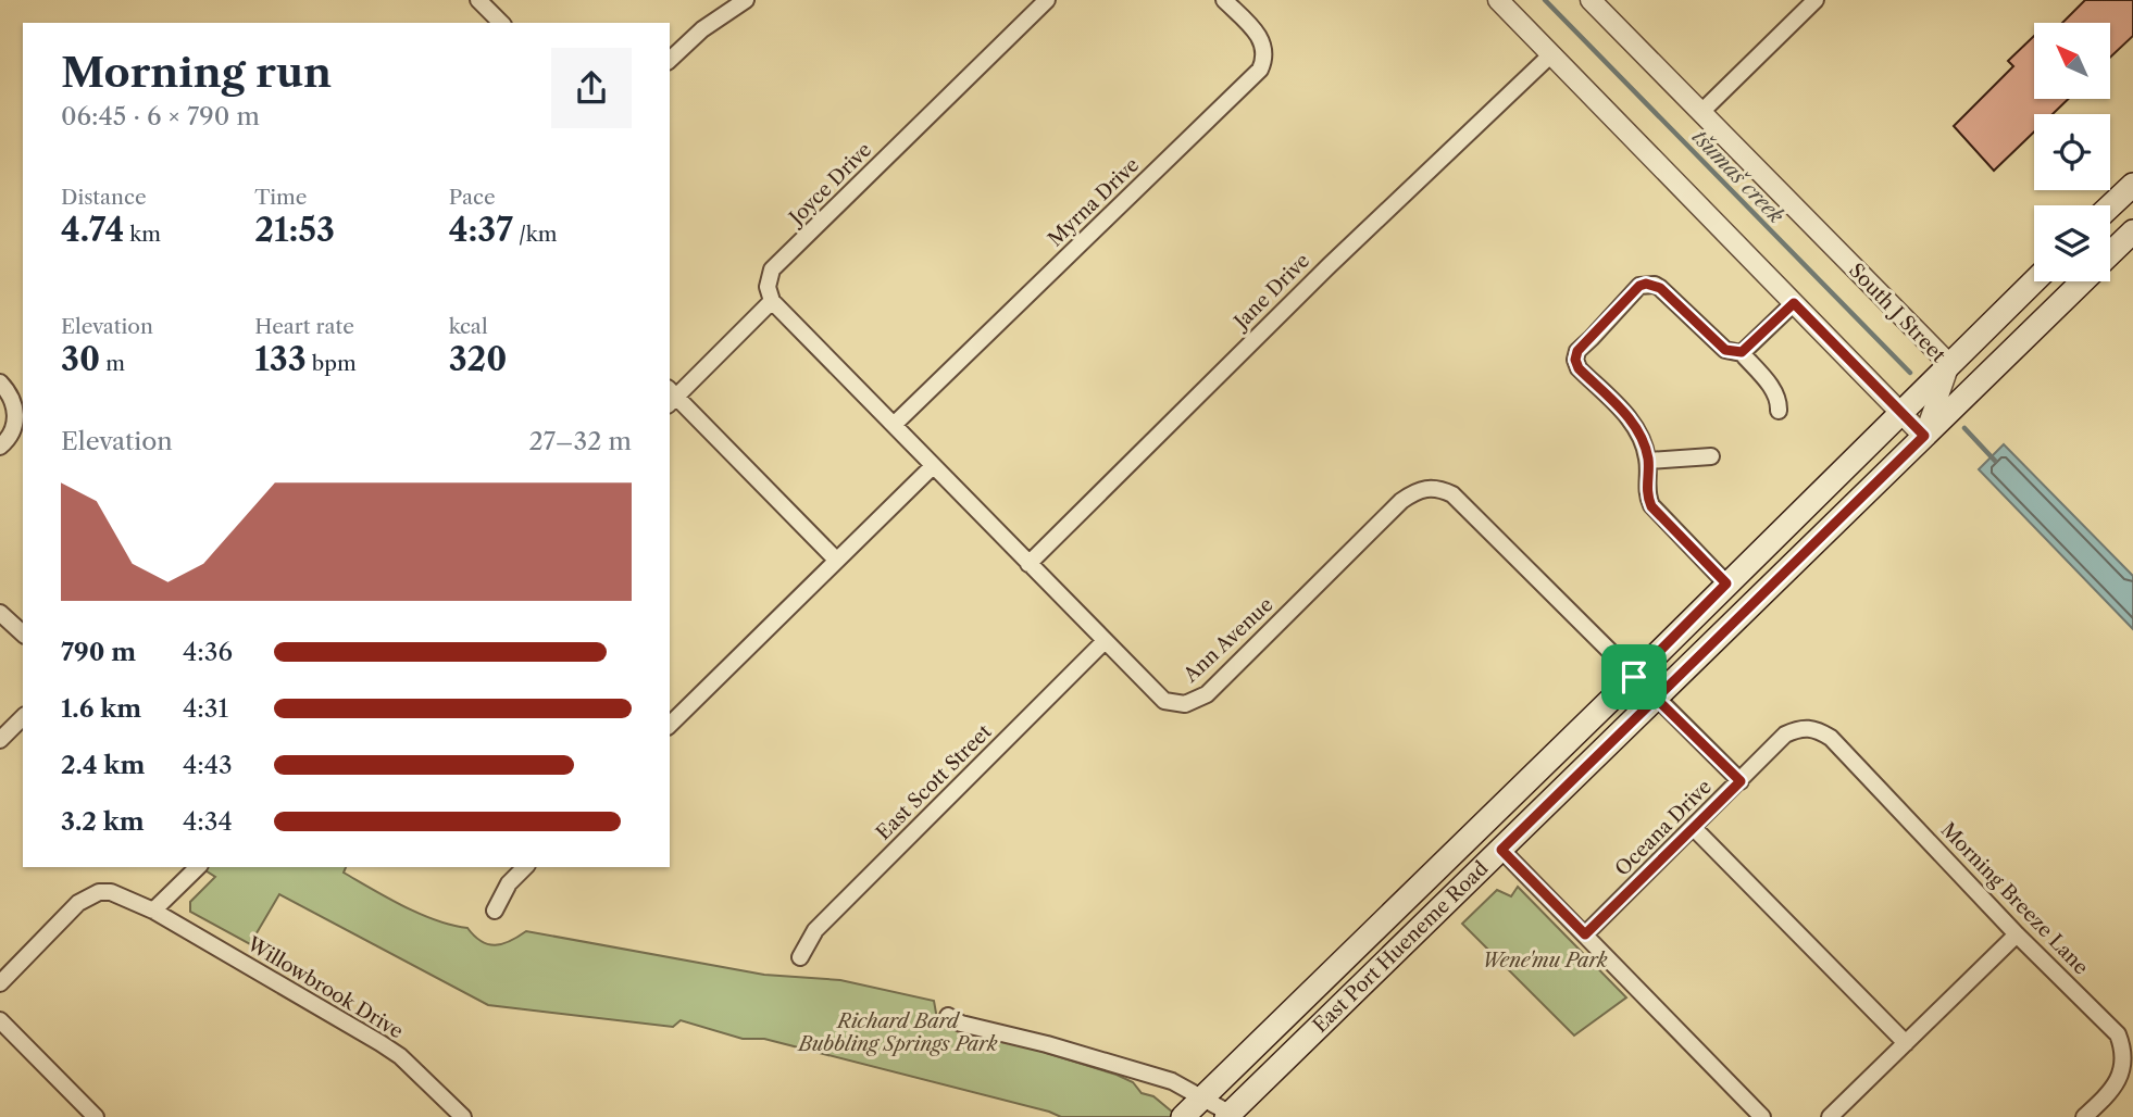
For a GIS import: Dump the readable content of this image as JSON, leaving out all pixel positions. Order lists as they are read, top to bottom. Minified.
{"streets":{"main road":["East Port Hueneme Road"],"street":["Joyce Drive","Myrna Drive","Jane Drive","South J Street","Ann Avenue","East Scott Street","Oceana Drive","Morning Breeze Lane","Willowbrook Drive"]},"crossings":[["Joyce Drive","Ann Avenue"],["Myrna Drive","Ann Avenue"],["Jane Drive","Ann Avenue"],["South J Street","East Port Hueneme Road"],["Ann Avenue","East Scott Street"],["Ann Avenue","Oceana Drive"],["Ann Avenue","East Port Hueneme Road"],["Oceana Drive","Morning Breeze Lane"]],"water":["tšumaš creek"],"parks":["Wene'mu Park","Richard Bard Bubbling Springs Park"],"north":"top left","page":{"heading":["Morning run","06:45 · 6 × 790 m"],"stats":[["Distance","4.74 km"],["Time","21:53"],["Pace","4:37 /km"],["Elevation","30 m"],["Heart rate","133 bpm"],["kcal","320"]],"chart":["Elevation","27–32 m"],"list":[{"name":"790 m","note":"4:36"},{"name":"1.6 km","note":"4:31"},{"name":"2.4 km","note":"4:43"},{"name":"3.2 km","note":"4:34"}]}}
